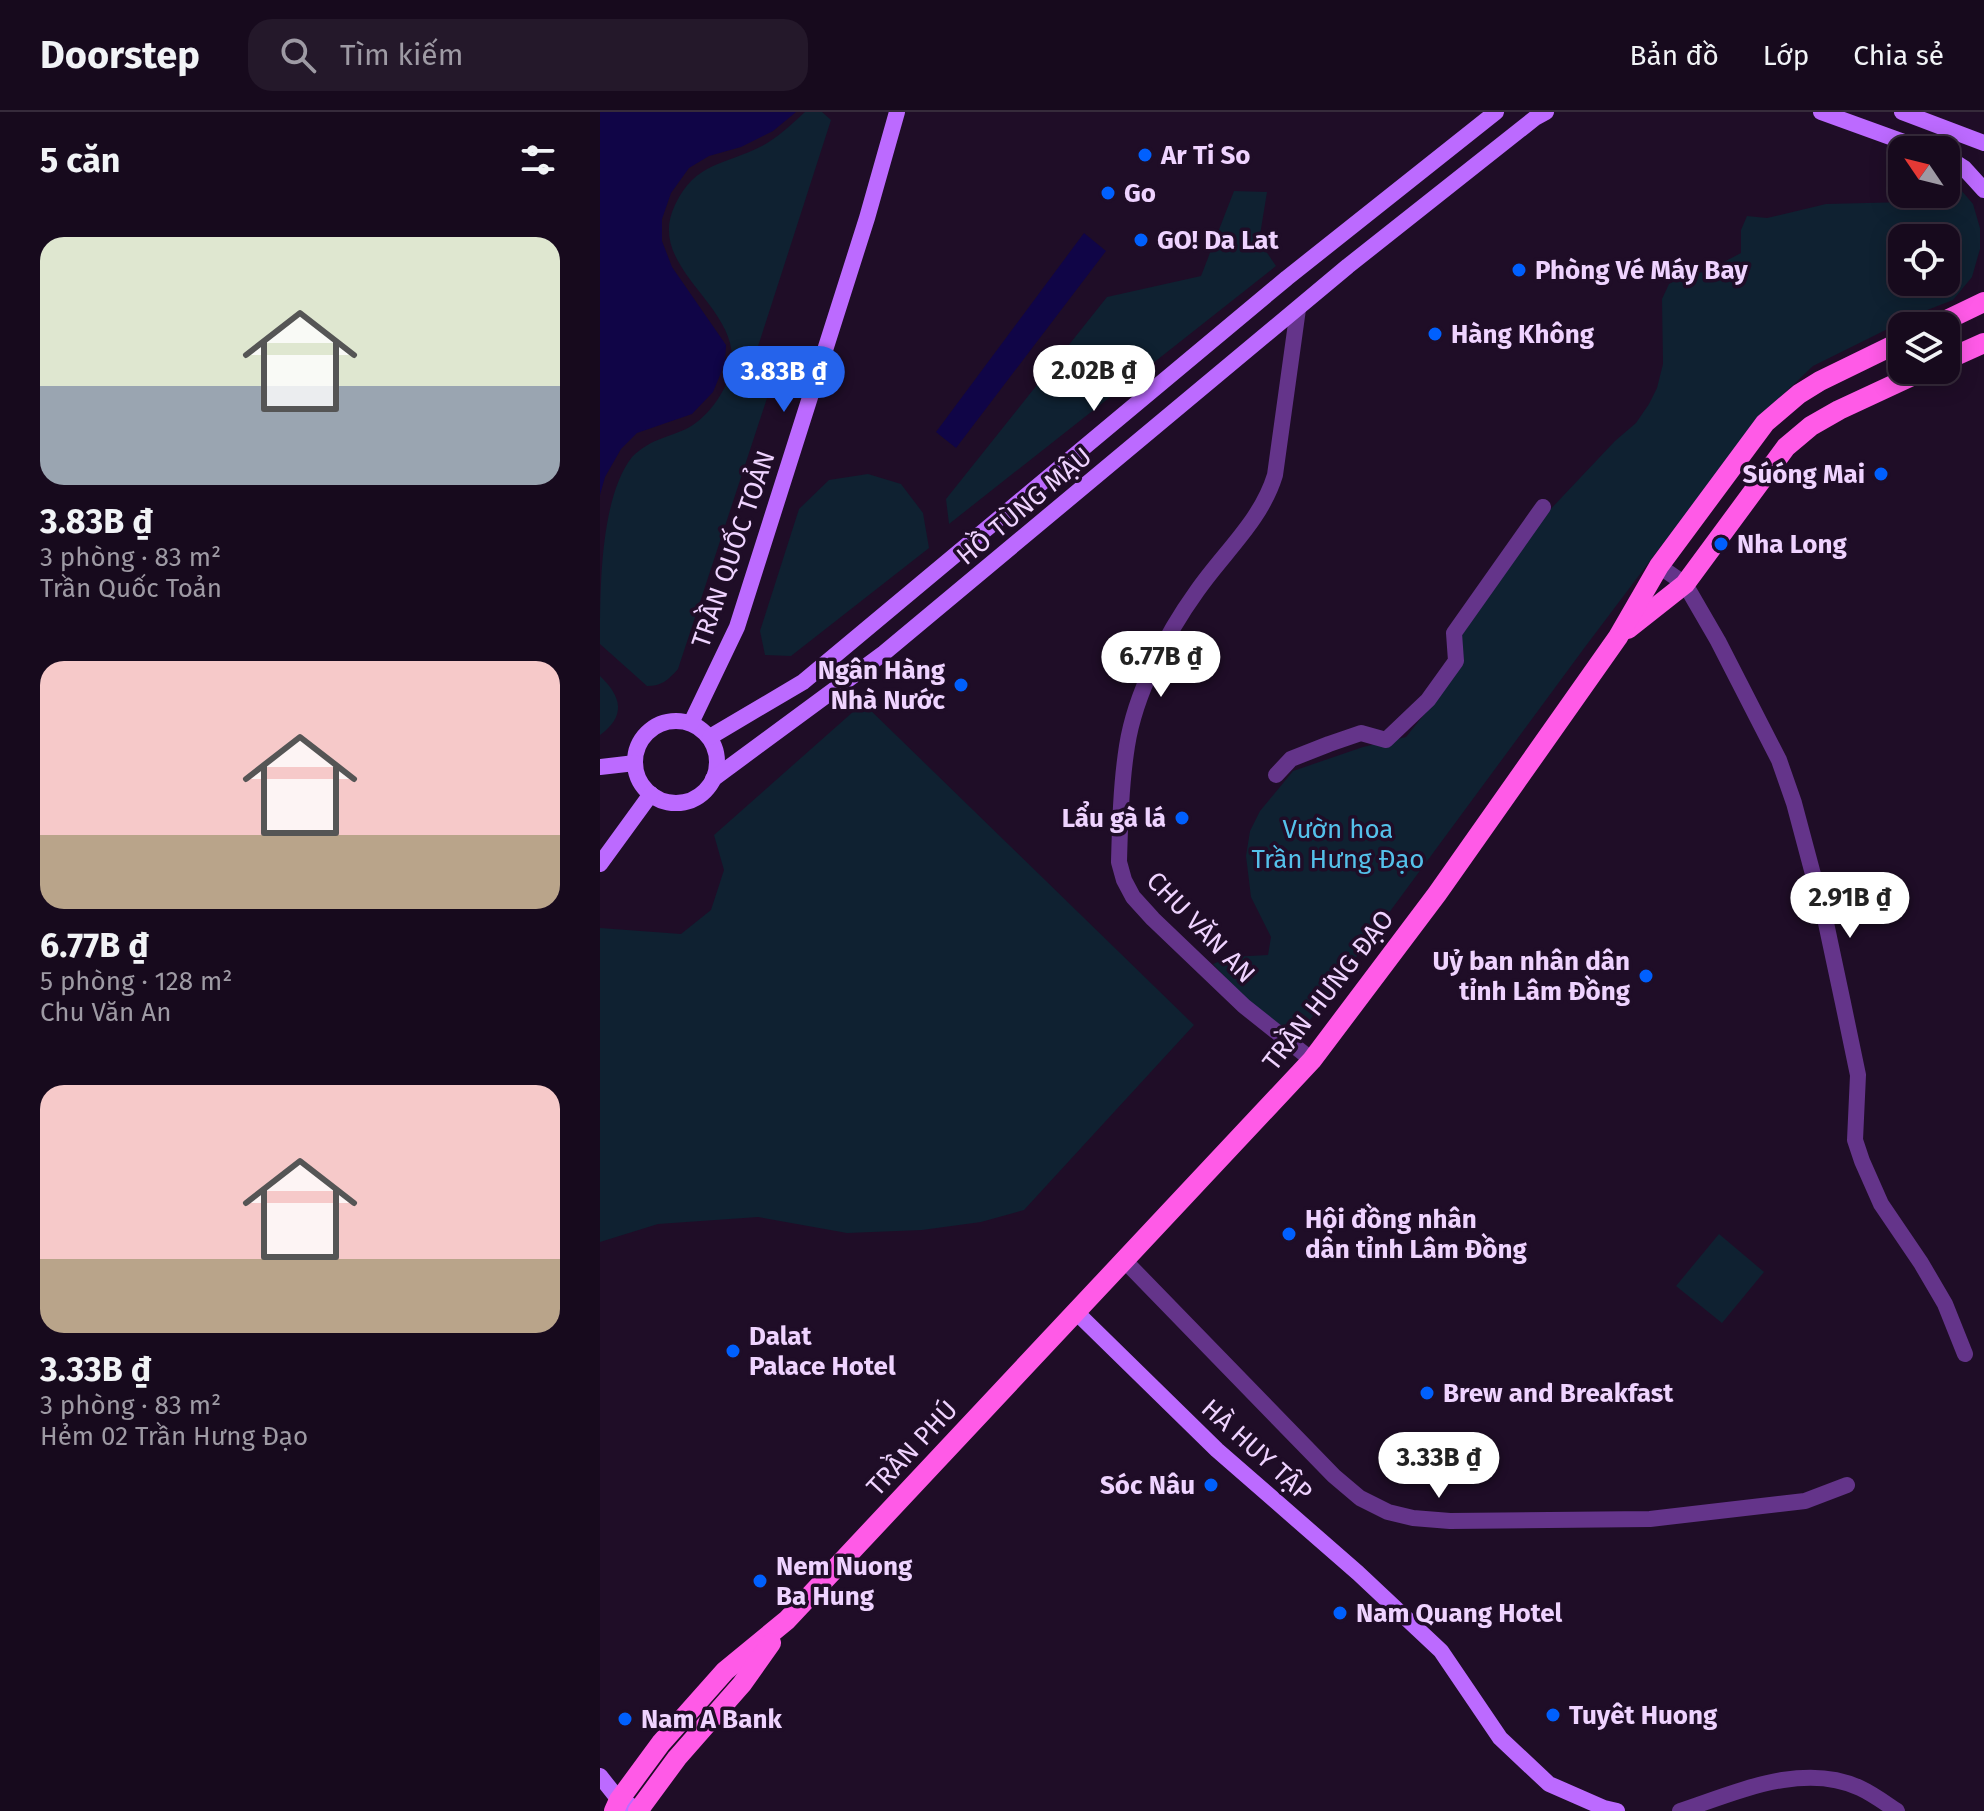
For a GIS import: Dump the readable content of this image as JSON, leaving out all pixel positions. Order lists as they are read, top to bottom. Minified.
{"streets":{"main road":["HỒ TÙNG MẬU","TRẦN QUỐC TOẢN","TRẦN HƯNG ĐẠO","TRẦN PHÚ","HÀ HUY TẬP"],"street":["CHU VĂN AN"]},"crossings":[["HỒ TÙNG MẬU","TRẦN QUỐC TOẢN"],["HỒ TÙNG MẬU","CHU VĂN AN"],["CHU VĂN AN","TRẦN HƯNG ĐẠO"],["TRẦN HƯNG ĐẠO","TRẦN PHÚ"],["TRẦN HƯNG ĐẠO","HÀ HUY TẬP"],["TRẦN PHÚ","HÀ HUY TẬP"]],"parks":["Vườn hoa Trần Hưng Đạo"],"places":["Ar Ti So","Go","GO! Da Lat","Phòng Vé Máy Bay","Hàng Không","Súóng Mai","Nha Long","Ngân Hàng Nhà Nước","Lẩu gà lá","Uỷ ban nhân dân tỉnh Lâm Đồng","Hội đồng nhân dân tỉnh Lâm Đồng","Dalat Palace Hotel","Brew and Breakfast","Sóc Nâu","Nem Nuong Ba Hung","Nam Quang Hotel","Tuyêt Huong","Nam A Bank"],"north":"top left","page":{"header":"Doorstep","search":"Tìm kiếm","nav":["Bản đồ","Lớp","Chia sẻ"],"heading":"5 căn","list":[{"name":"3.83B ₫","note":"3 phòng · 83 m² · Trần Quốc Toản"},{"name":"6.77B ₫","note":"5 phòng · 128 m² · Chu Văn An"},{"name":"3.33B ₫","note":"3 phòng · 83 m² · Hẻm 02 Trần Hưng Đạo"}],"price":["2.02B ₫","3.83B ₫","6.77B ₫","2.91B ₫","3.33B ₫"]}}
